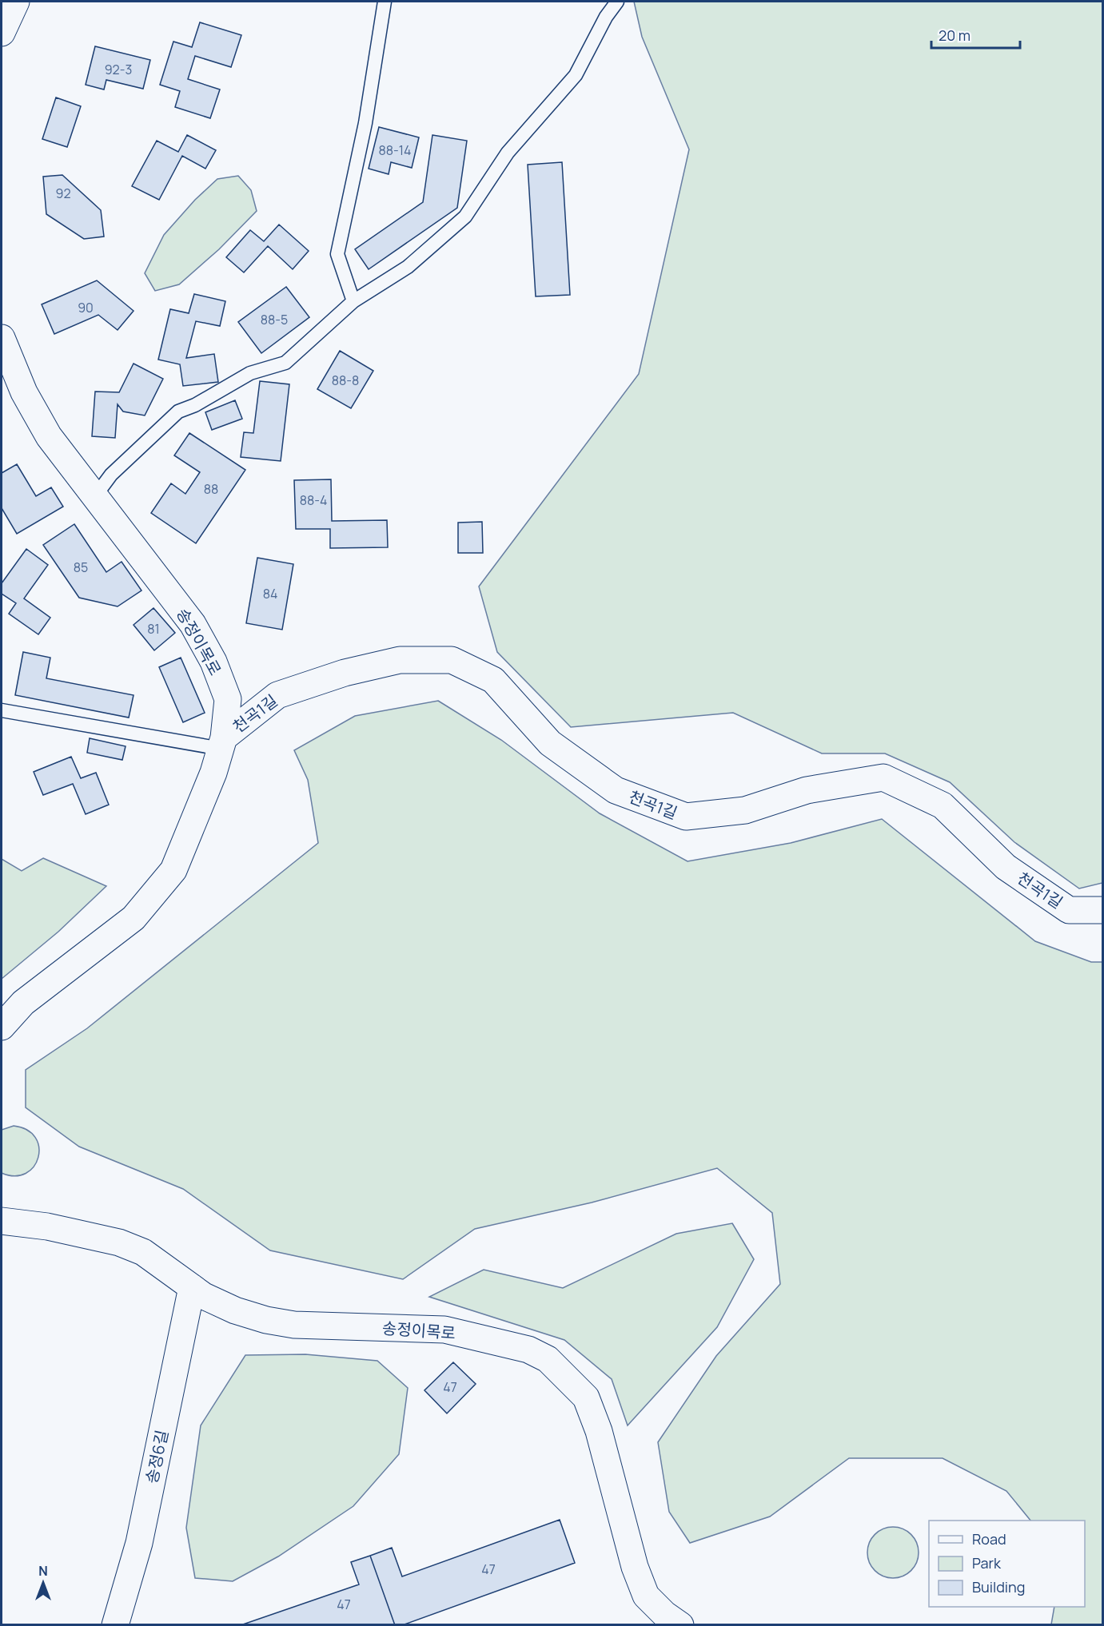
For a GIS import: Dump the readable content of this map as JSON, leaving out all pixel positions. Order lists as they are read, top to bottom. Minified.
{"streets":{"street":["송정이목로","천곡1길","송정6길"]},"crossings":[["송정이목로","천곡1길"],["송정이목로","송정6길"]],"house_numbers":["92-3","88-14","92","90","88-5","88-8","88","88-4","85","84","81","47","47","47"],"legend":["Road","Park","Building"],"scale_bar":"20 m","north":"top"}
